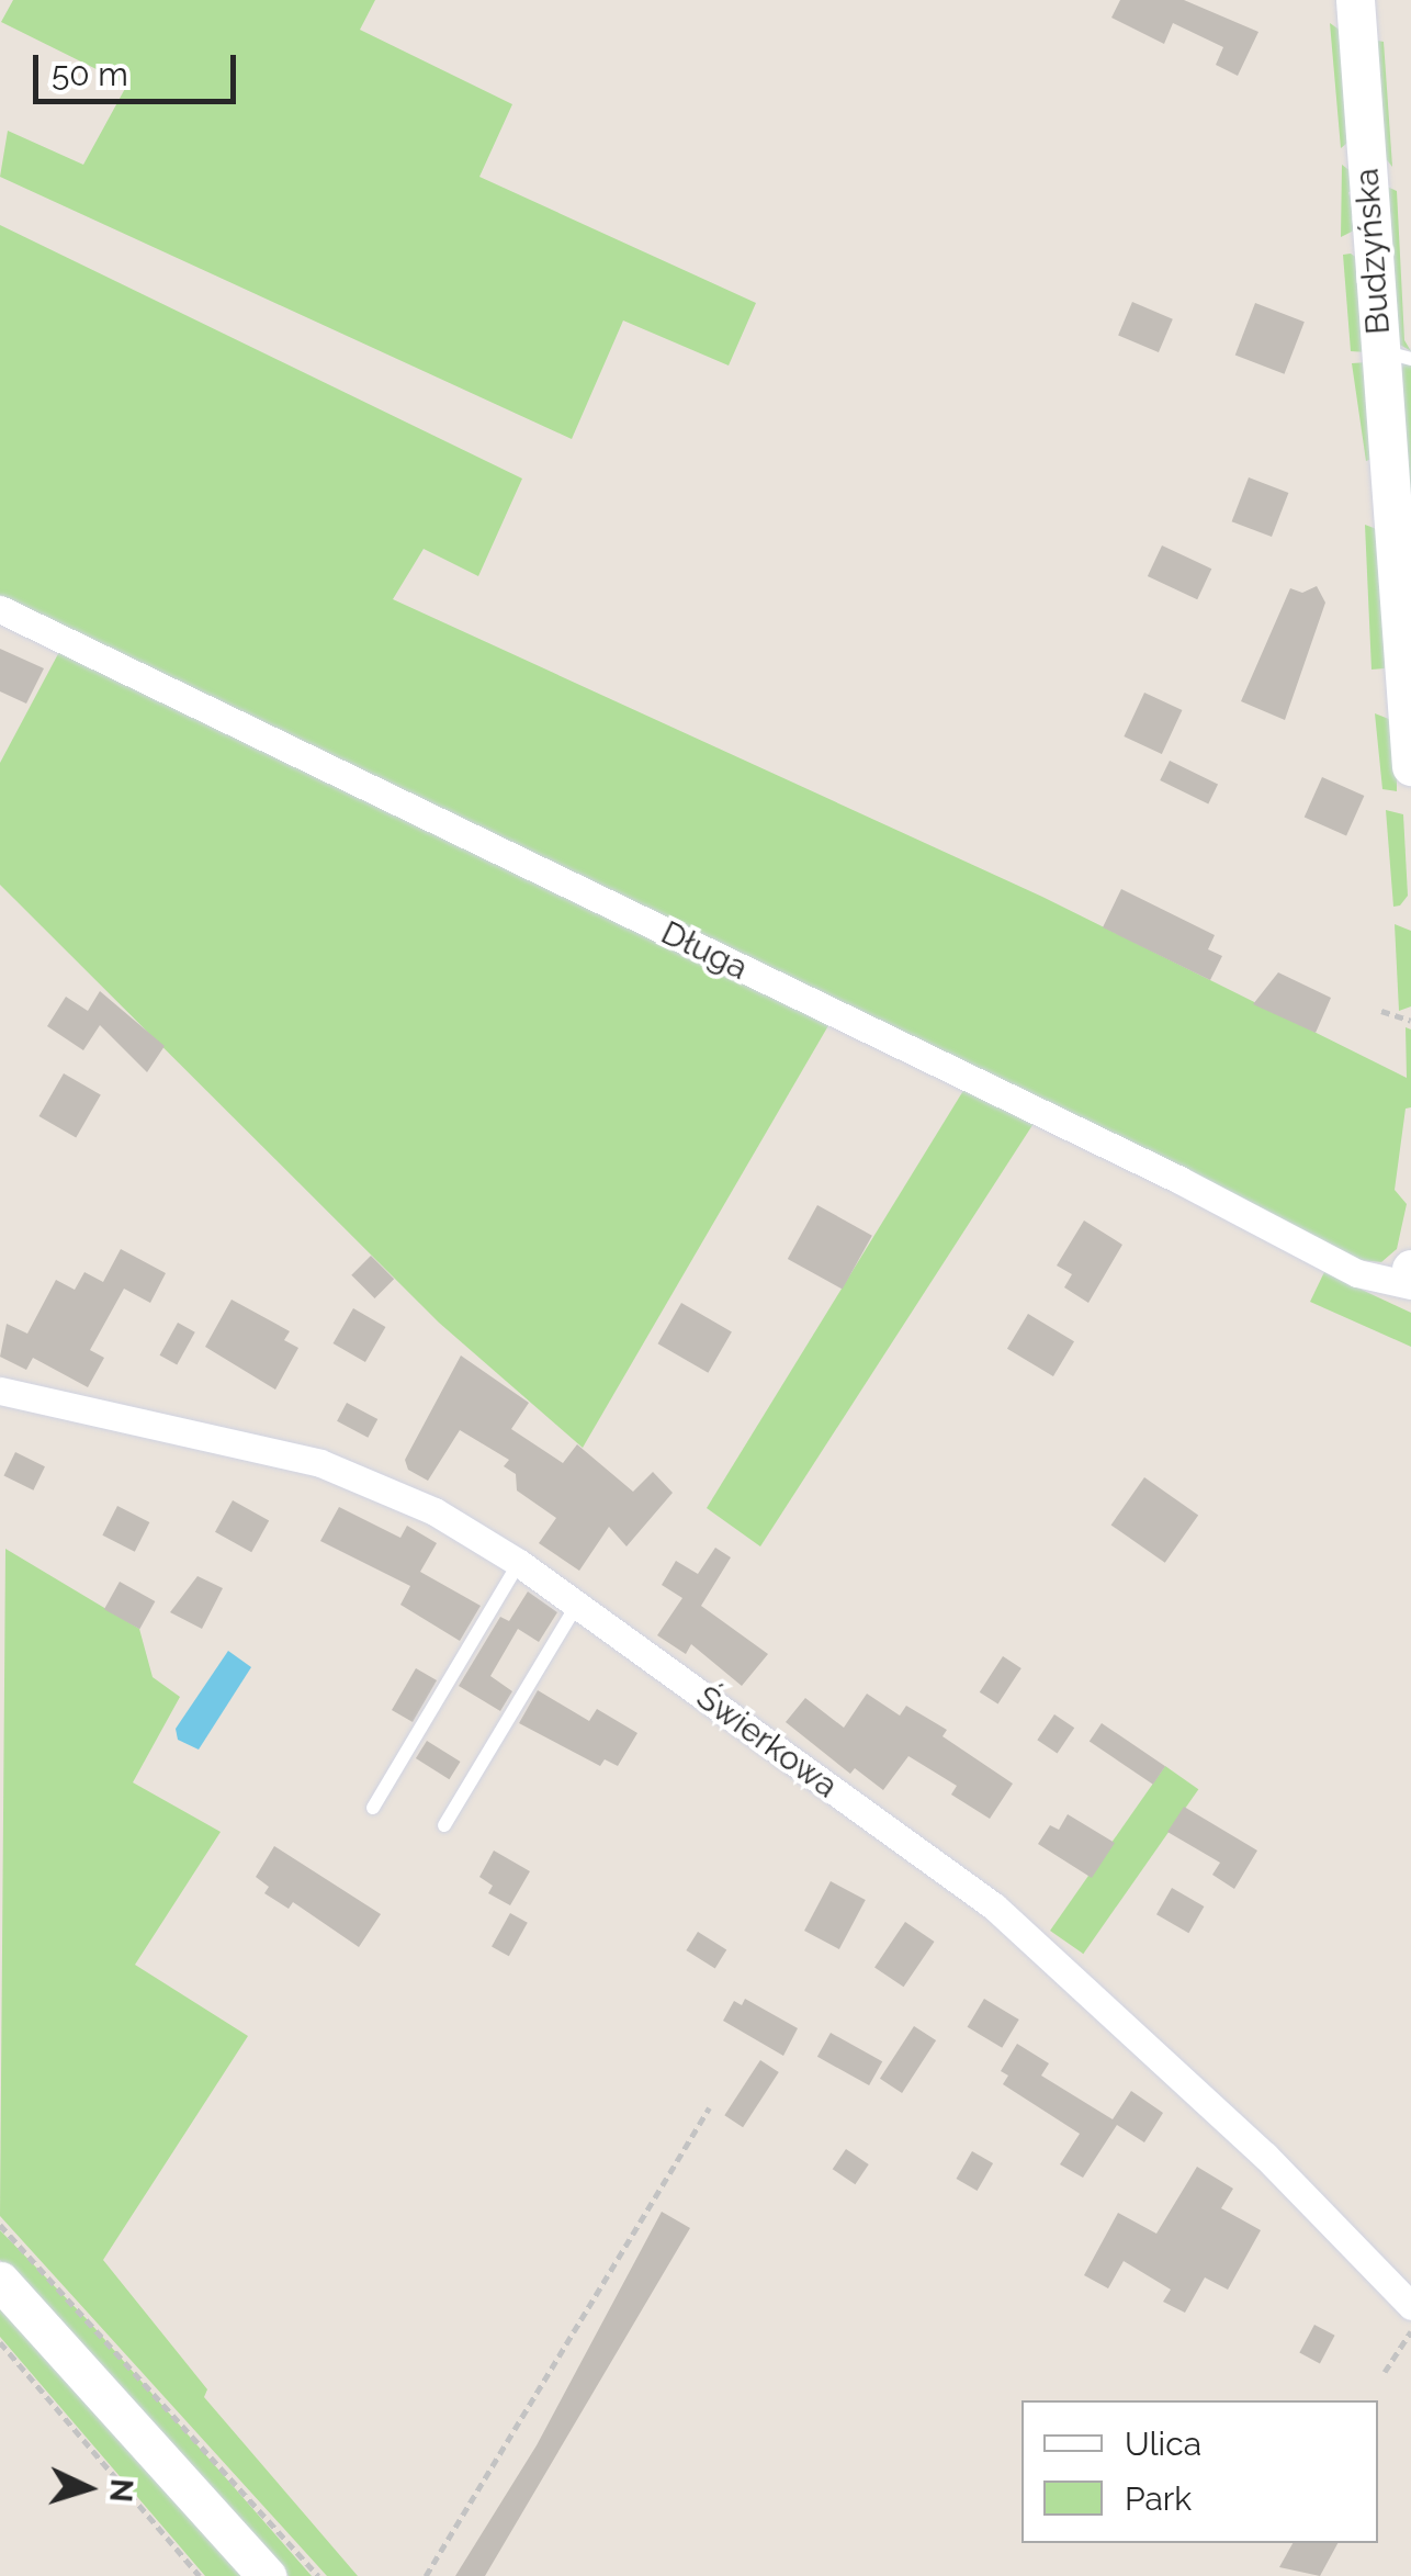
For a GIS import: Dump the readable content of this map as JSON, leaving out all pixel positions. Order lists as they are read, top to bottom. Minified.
{"streets":{"street":["Budzyńska","Długa","Świerkowa"]},"legend":["Ulica","Park"],"scale_bar":"50 m","north":"right"}
